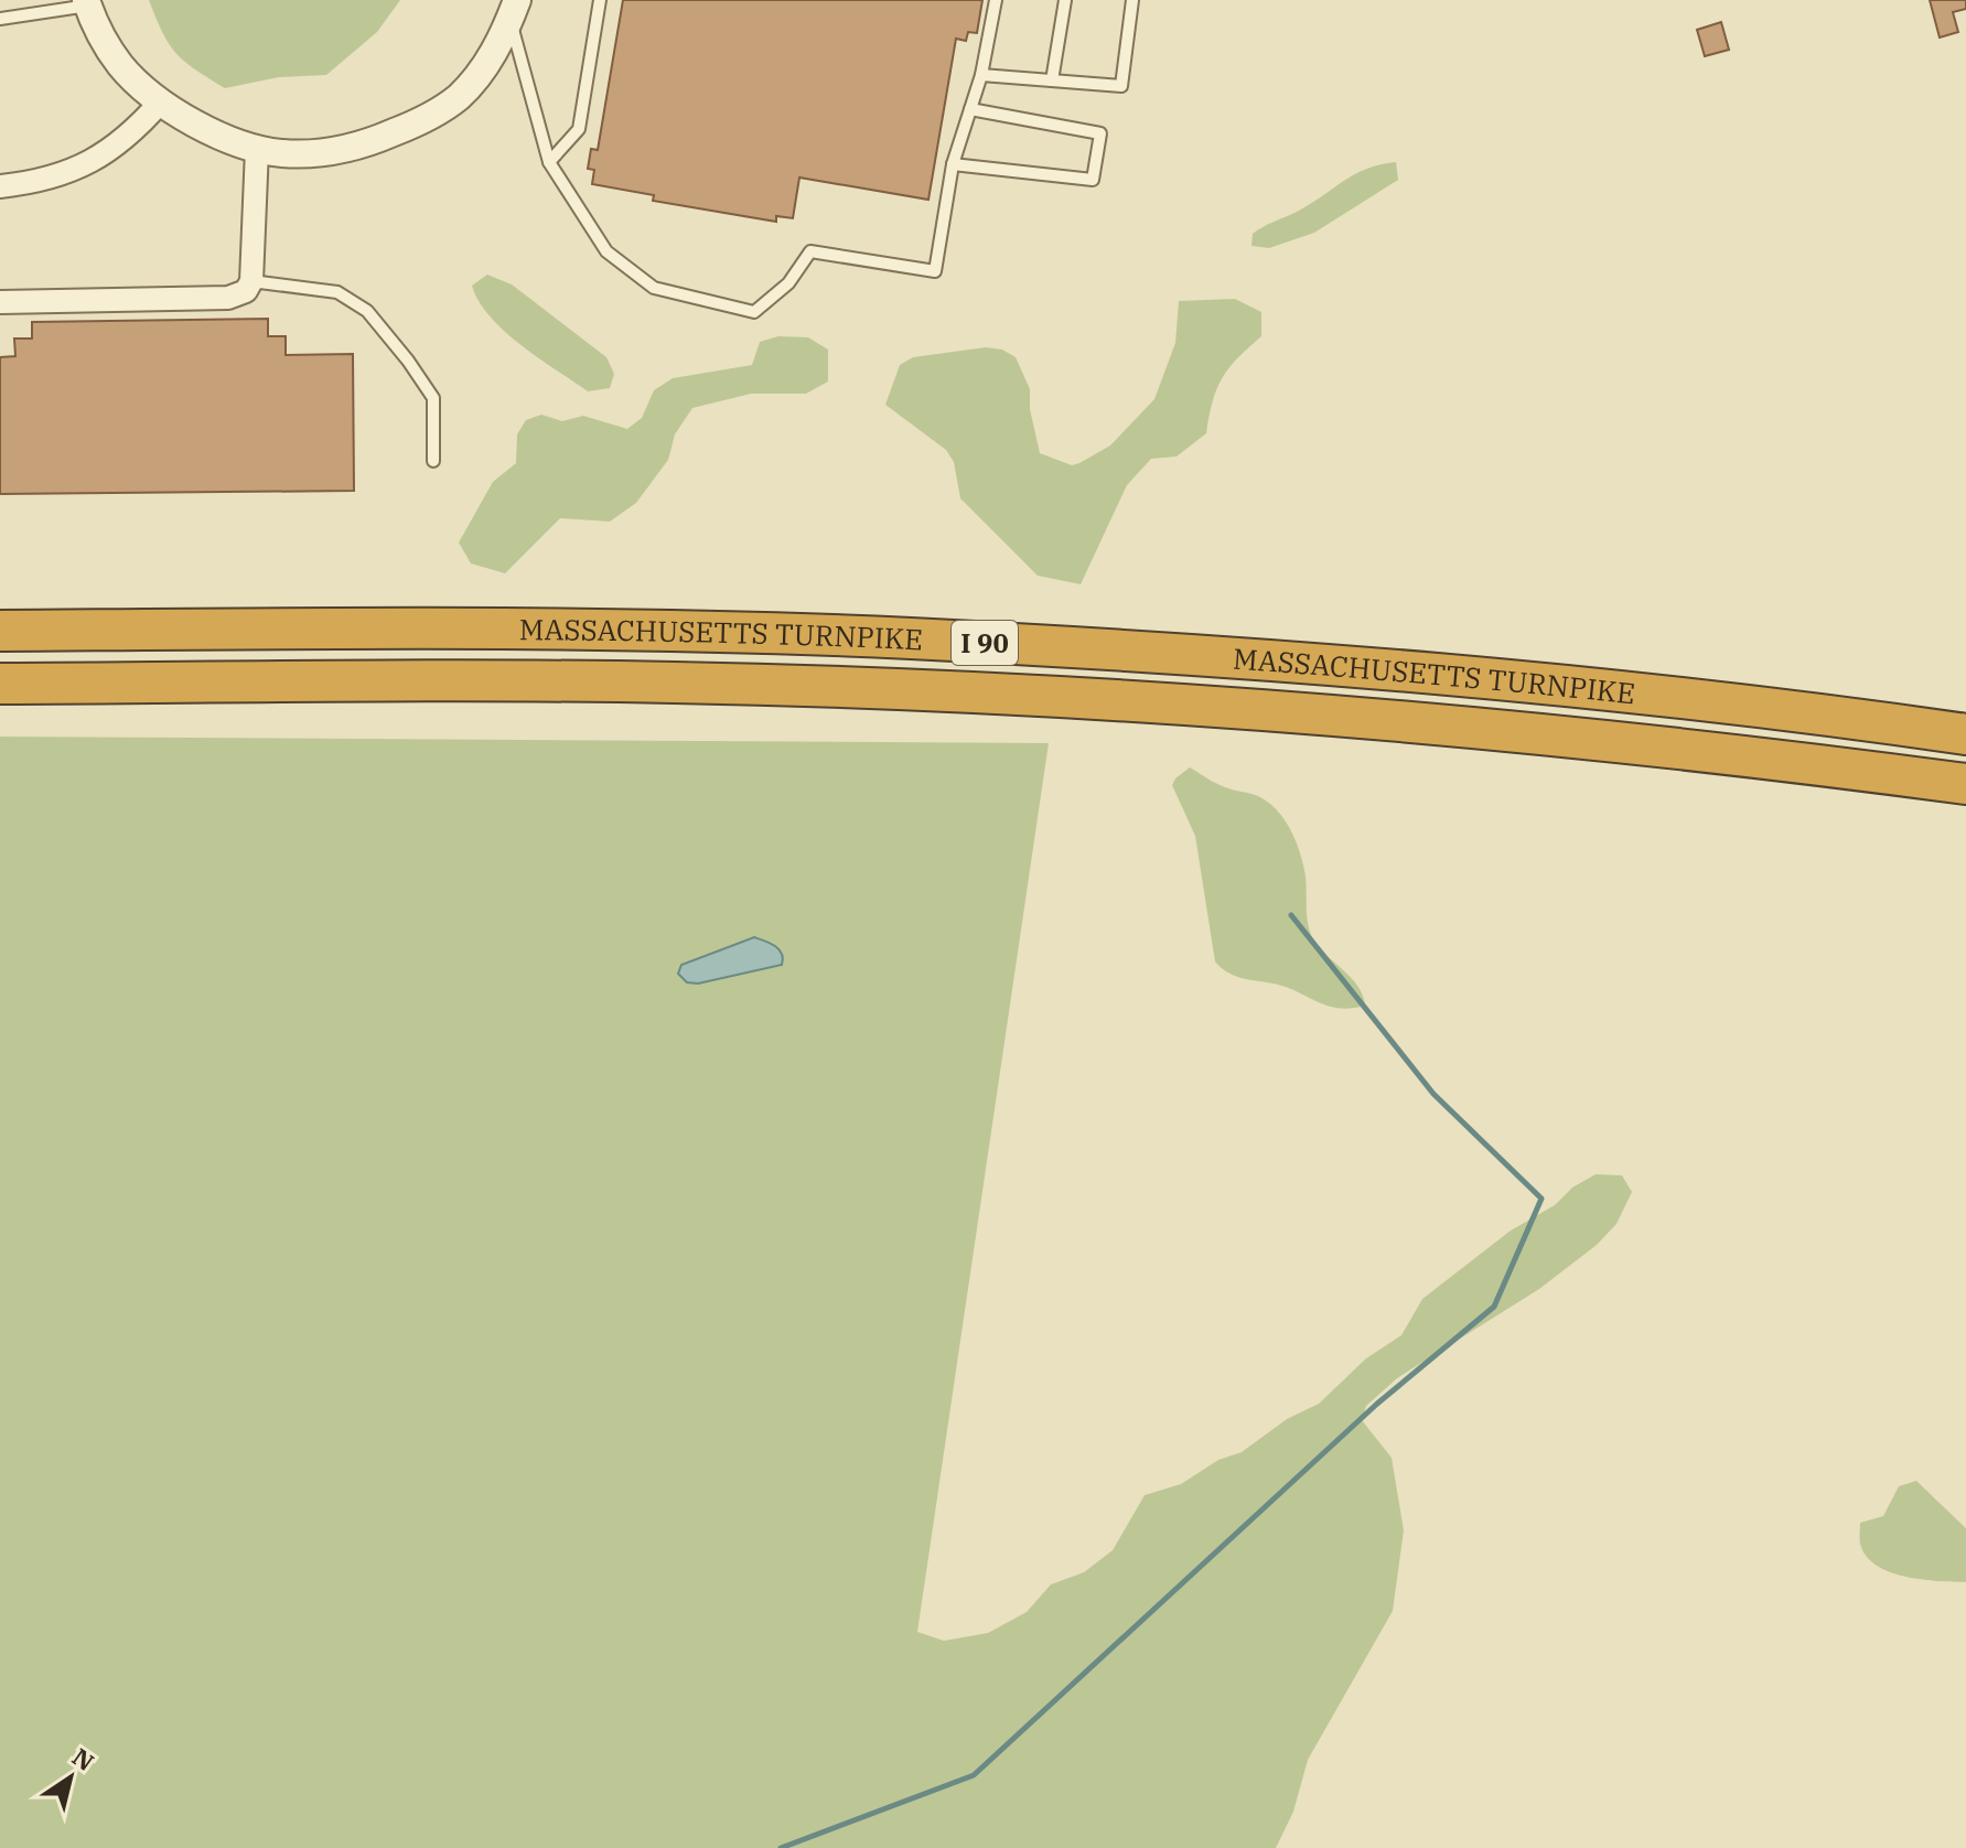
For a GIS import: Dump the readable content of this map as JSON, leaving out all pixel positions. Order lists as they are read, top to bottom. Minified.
{"streets":{"highway":["MASSACHUSETTS TURNPIKE","I 90"]},"north":"top right"}
